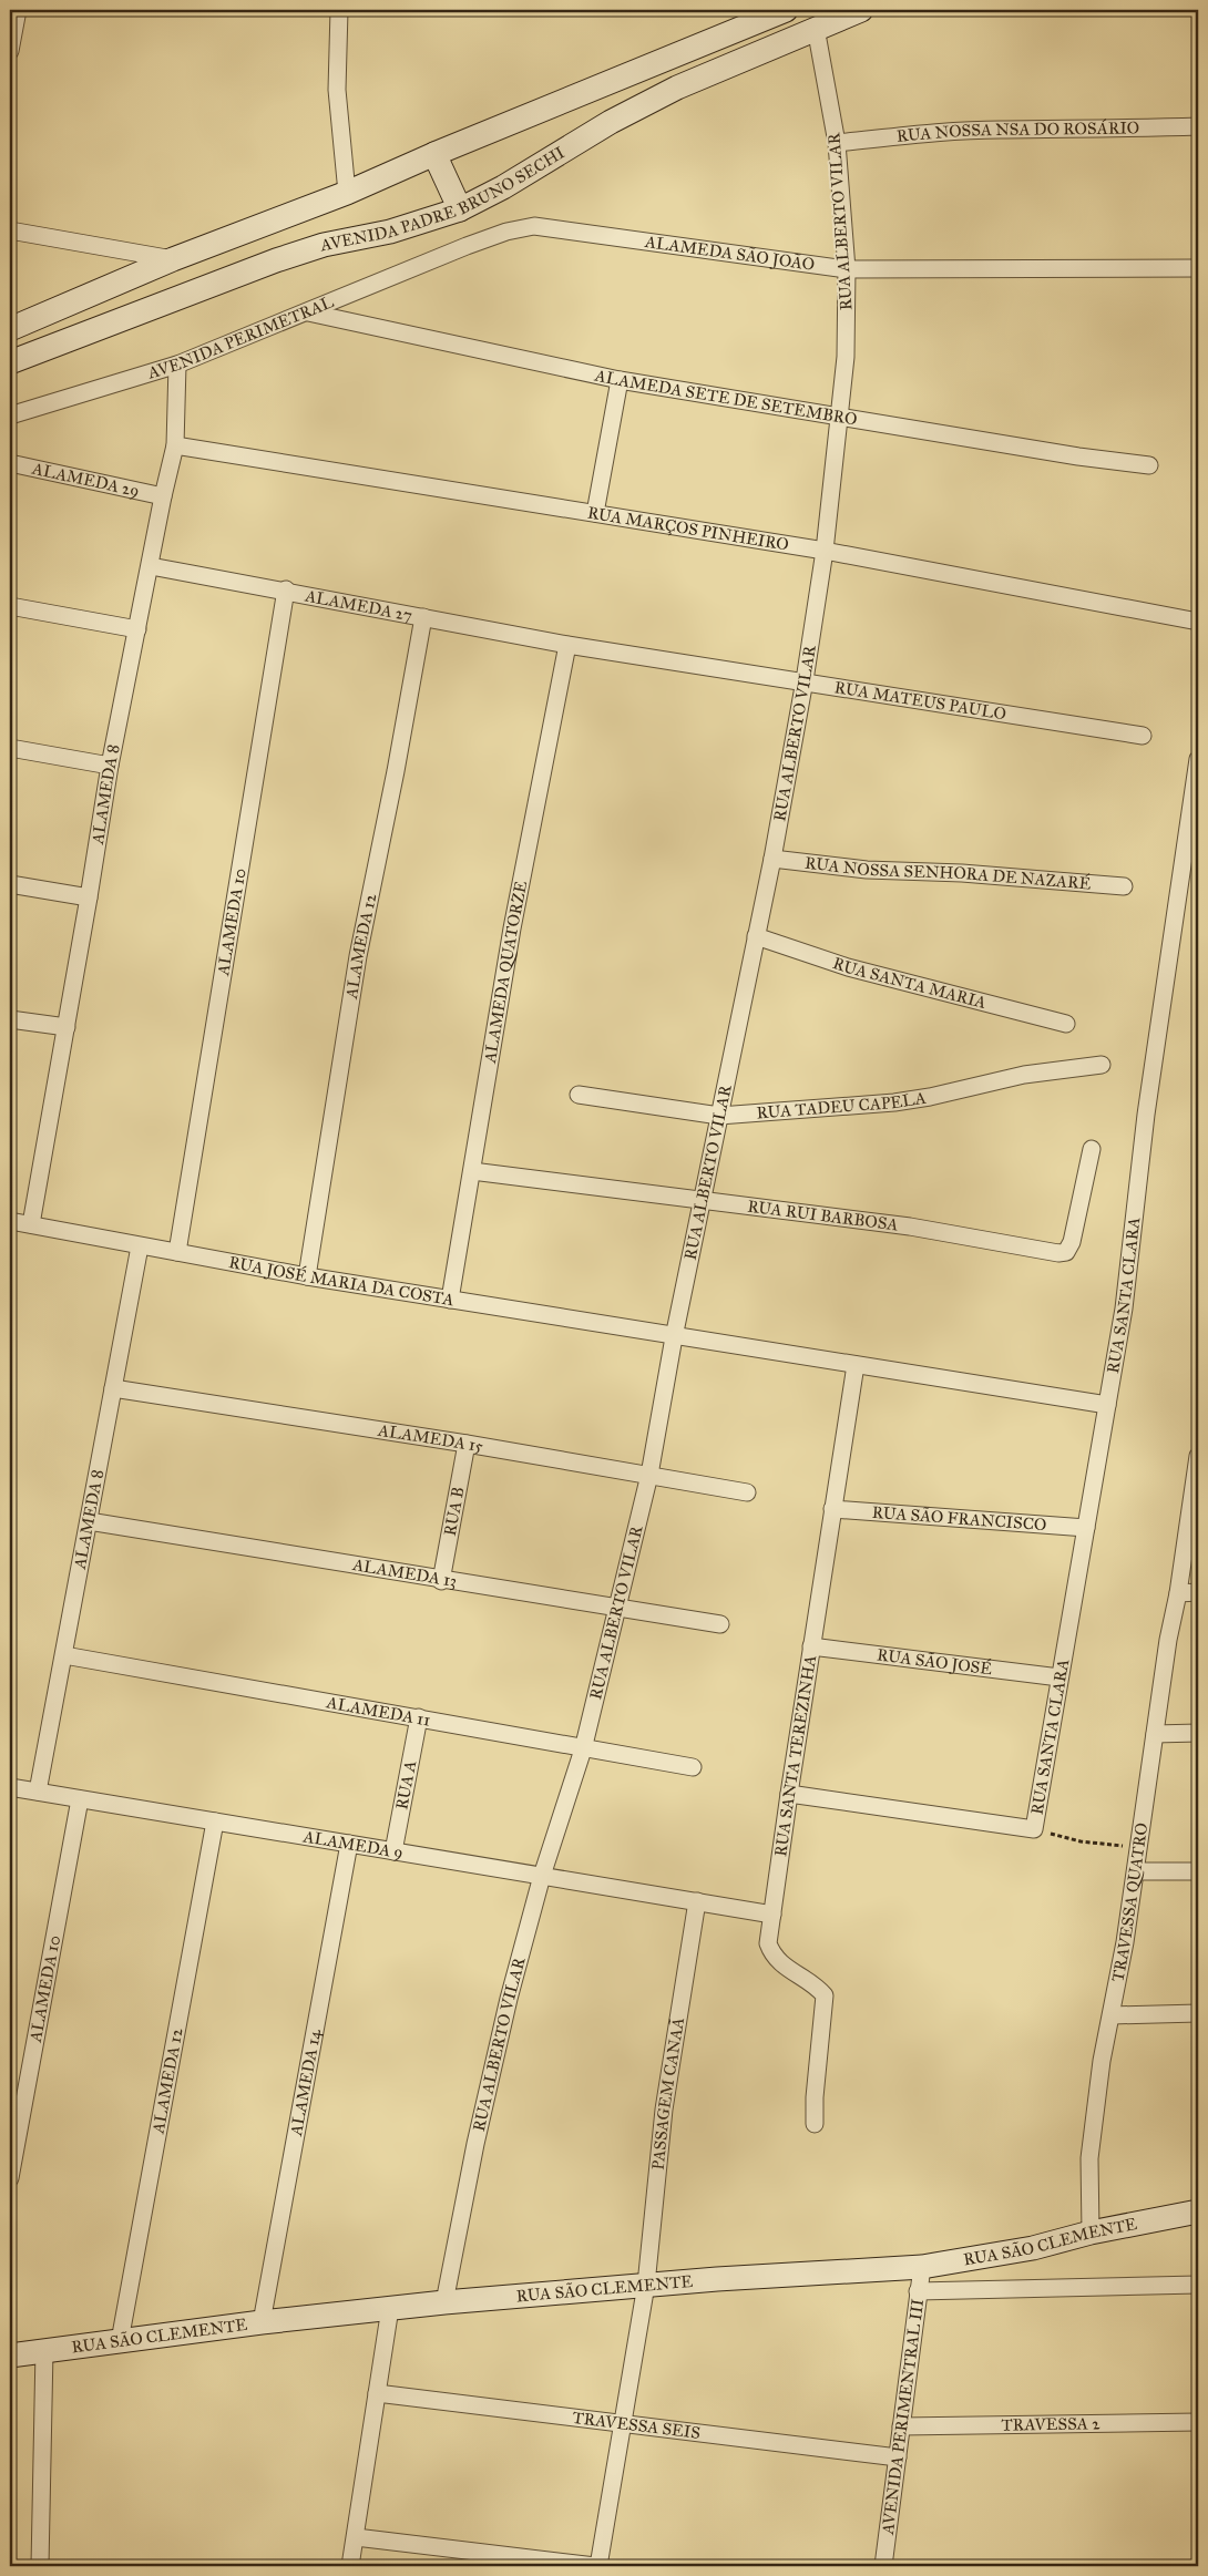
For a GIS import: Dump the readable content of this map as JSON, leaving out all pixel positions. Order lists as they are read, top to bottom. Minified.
{"streets":{"main road":["AVENIDA PADRE BRUNO SECHI","RUA SÃO CLEMENTE"],"street":["RUA NOSSA NSA DO ROSÁRIO","RUA ALBERTO VILAR","ALAMEDA SÃO JOÃO","AVENIDA PERIMETRAL","ALAMEDA SETE DE SETEMBRO","ALAMEDA 29","RUA MARÇOS PINHEIRO","ALAMEDA 27","RUA MATEUS PAULO","ALAMEDA 8","RUA NOSSA SENHORA DE NAZARÉ","ALAMEDA 10","ALAMEDA 12","ALAMEDA QUATORZE","RUA SANTA MARIA","RUA TADEU CAPELA","RUA RUI BARBOSA","RUA JOSÉ MARIA DA COSTA","RUA SANTA CLARA","ALAMEDA 15","RUA B","RUA SÃO FRANCISCO","ALAMEDA 13","RUA SÃO JOSÉ","ALAMEDA 11","RUA SANTA TEREZINHA","RUA A","ALAMEDA 9","TRAVESSA QUATRO","ALAMEDA 14","PASSAGEM CANAÃ","AVENIDA PERIMENTRAL III","TRAVESSA 2","TRAVESSA SEIS"]},"crossings":[["RUA NOSSA NSA DO ROSÁRIO","RUA ALBERTO VILAR"],["AVENIDA PADRE BRUNO SECHI","RUA ALBERTO VILAR"],["RUA ALBERTO VILAR","ALAMEDA SÃO JOÃO"],["RUA ALBERTO VILAR","ALAMEDA SETE DE SETEMBRO"],["RUA ALBERTO VILAR","RUA MARÇOS PINHEIRO"],["RUA ALBERTO VILAR","RUA MATEUS PAULO"],["RUA ALBERTO VILAR","RUA NOSSA SENHORA DE NAZARÉ"],["RUA ALBERTO VILAR","RUA SANTA MARIA"],["RUA ALBERTO VILAR","RUA TADEU CAPELA"],["RUA ALBERTO VILAR","RUA RUI BARBOSA"],["RUA ALBERTO VILAR","RUA JOSÉ MARIA DA COSTA"],["RUA ALBERTO VILAR","ALAMEDA 15"],["RUA ALBERTO VILAR","ALAMEDA 13"],["RUA ALBERTO VILAR","ALAMEDA 11"],["RUA ALBERTO VILAR","ALAMEDA 9"],["RUA ALBERTO VILAR","RUA SÃO CLEMENTE"],["ALAMEDA SÃO JOÃO","AVENIDA PERIMETRAL"],["AVENIDA PERIMETRAL","ALAMEDA SETE DE SETEMBRO"],["AVENIDA PERIMETRAL","ALAMEDA 8"],["ALAMEDA 29","ALAMEDA 8"],["RUA MARÇOS PINHEIRO","ALAMEDA 8"],["ALAMEDA 27","RUA MATEUS PAULO"],["ALAMEDA 27","ALAMEDA 8"],["ALAMEDA 27","ALAMEDA 10"],["ALAMEDA 27","ALAMEDA 12"],["ALAMEDA 27","ALAMEDA QUATORZE"],["RUA MATEUS PAULO","ALAMEDA QUATORZE"],["ALAMEDA 8","RUA JOSÉ MARIA DA COSTA"],["ALAMEDA 8","ALAMEDA 15"],["ALAMEDA 8","ALAMEDA 13"],["ALAMEDA 8","ALAMEDA 11"],["ALAMEDA 8","ALAMEDA 9"],["ALAMEDA 10","RUA JOSÉ MARIA DA COSTA"],["ALAMEDA 10","ALAMEDA 9"],["ALAMEDA 12","RUA JOSÉ MARIA DA COSTA"],["ALAMEDA 12","ALAMEDA 9"],["ALAMEDA 12","RUA SÃO CLEMENTE"],["ALAMEDA QUATORZE","RUA RUI BARBOSA"],["ALAMEDA QUATORZE","RUA JOSÉ MARIA DA COSTA"],["RUA SANTA CLARA","RUA SÃO FRANCISCO"],["RUA SANTA CLARA","RUA SÃO JOSÉ"],["ALAMEDA 15","RUA B"],["RUA B","ALAMEDA 13"],["RUA SÃO FRANCISCO","RUA SANTA TEREZINHA"],["RUA SÃO JOSÉ","RUA SANTA TEREZINHA"],["ALAMEDA 11","RUA A"],["RUA SANTA TEREZINHA","ALAMEDA 9"],["RUA A","ALAMEDA 9"],["ALAMEDA 9","ALAMEDA 14"],["ALAMEDA 9","PASSAGEM CANAÃ"],["TRAVESSA QUATRO","RUA SÃO CLEMENTE"],["ALAMEDA 14","RUA SÃO CLEMENTE"],["PASSAGEM CANAÃ","RUA SÃO CLEMENTE"],["PASSAGEM CANAÃ","TRAVESSA SEIS"],["RUA SÃO CLEMENTE","AVENIDA PERIMENTRAL III"],["AVENIDA PERIMENTRAL III","TRAVESSA 2"],["AVENIDA PERIMENTRAL III","TRAVESSA SEIS"]]}
